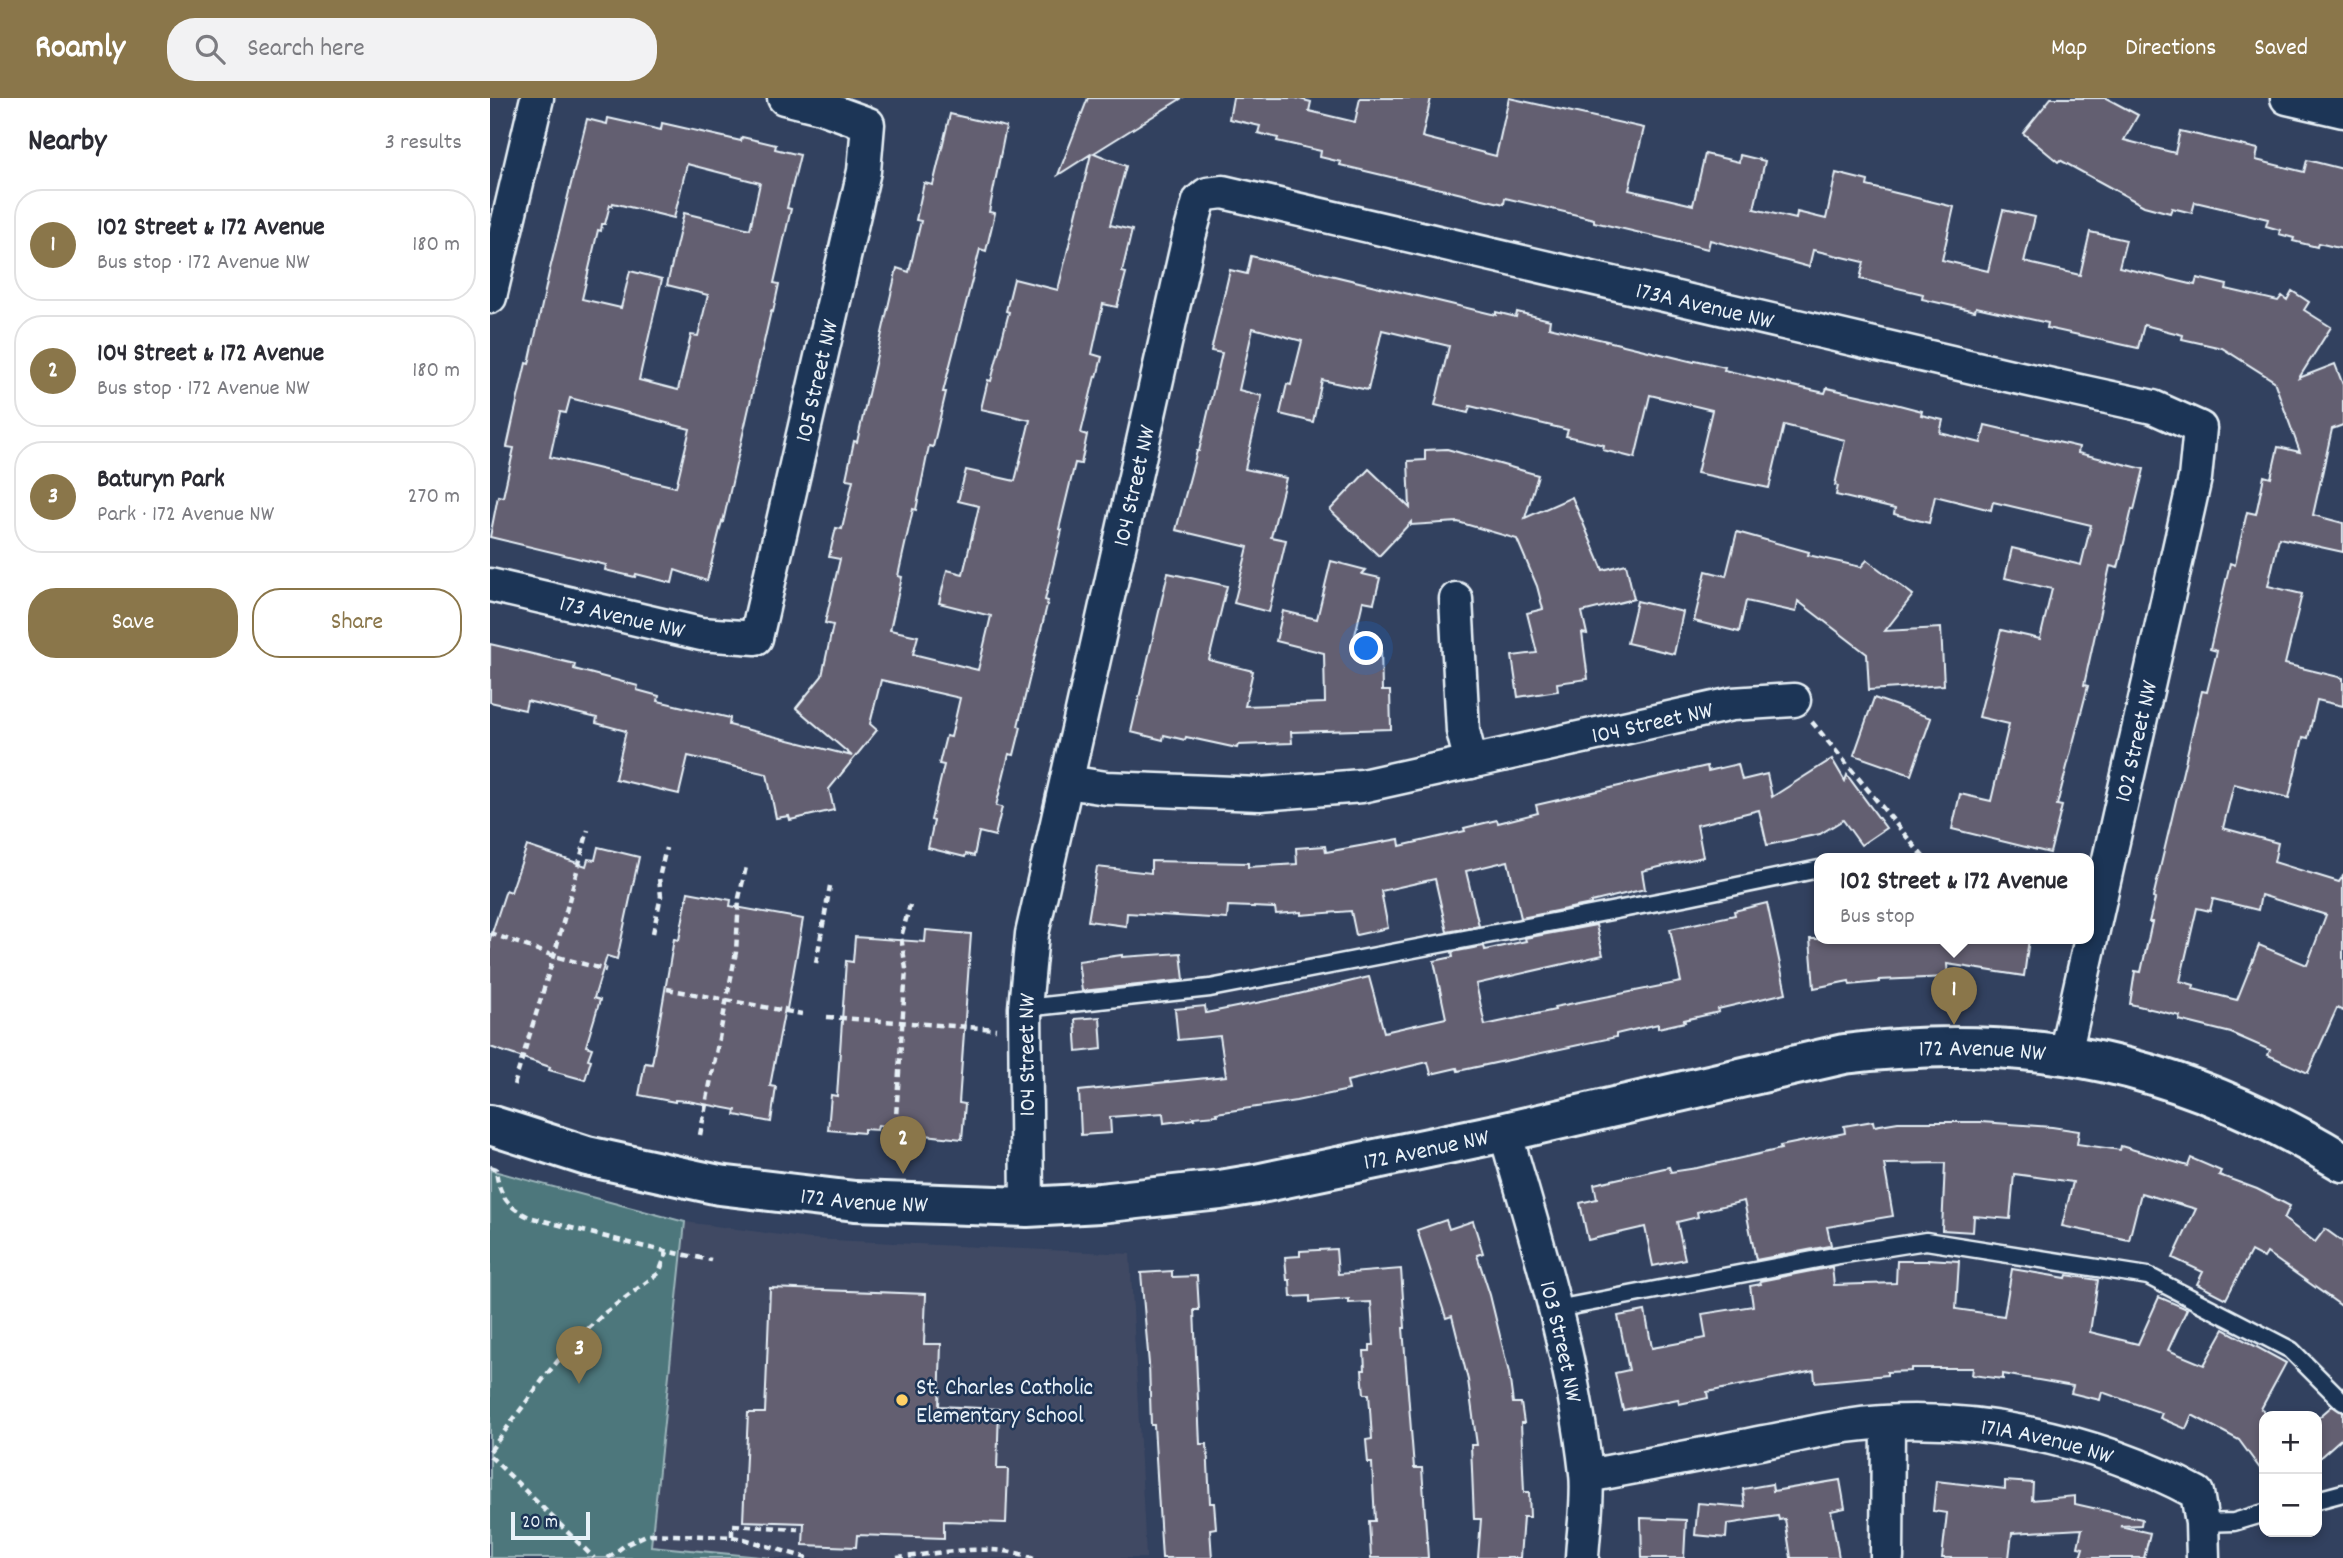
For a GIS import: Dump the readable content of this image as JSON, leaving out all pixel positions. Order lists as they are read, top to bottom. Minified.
{"streets":{"street":["173A Avenue NW","105 Street NW","104 Street NW","173 Avenue NW","102 Street NW","172 Avenue NW","103 Street NW","171A Avenue NW"]},"crossings":[["173A Avenue NW","104 Street NW"],["173A Avenue NW","102 Street NW"],["105 Street NW","173 Avenue NW"],["104 Street NW","172 Avenue NW"],["102 Street NW","172 Avenue NW"],["172 Avenue NW","103 Street NW"],["103 Street NW","171A Avenue NW"]],"places":["St. Charles Catholic Elementary School"],"scale_bar":"20 m","page":{"header":"Roamly","search":"Search here","nav":["Map","Directions","Saved"],"heading":["Nearby","3 results"],"list":[{"mark":"1","name":"102 Street & 172 Avenue","note":"Bus stop · 172 Avenue NW","value":"180 m"},{"mark":"2","name":"104 Street & 172 Avenue","note":"Bus stop · 172 Avenue NW","value":"180 m"},{"mark":"3","name":"Baturyn Park","note":"Park · 172 Avenue NW","value":"270 m"}],"buttons":["Save","Share"],"popup":["102 Street & 172 Avenue","Bus stop"],"pins":["1","2","3"],"map_buttons":["+","−"],"scale":"20 m"}}
